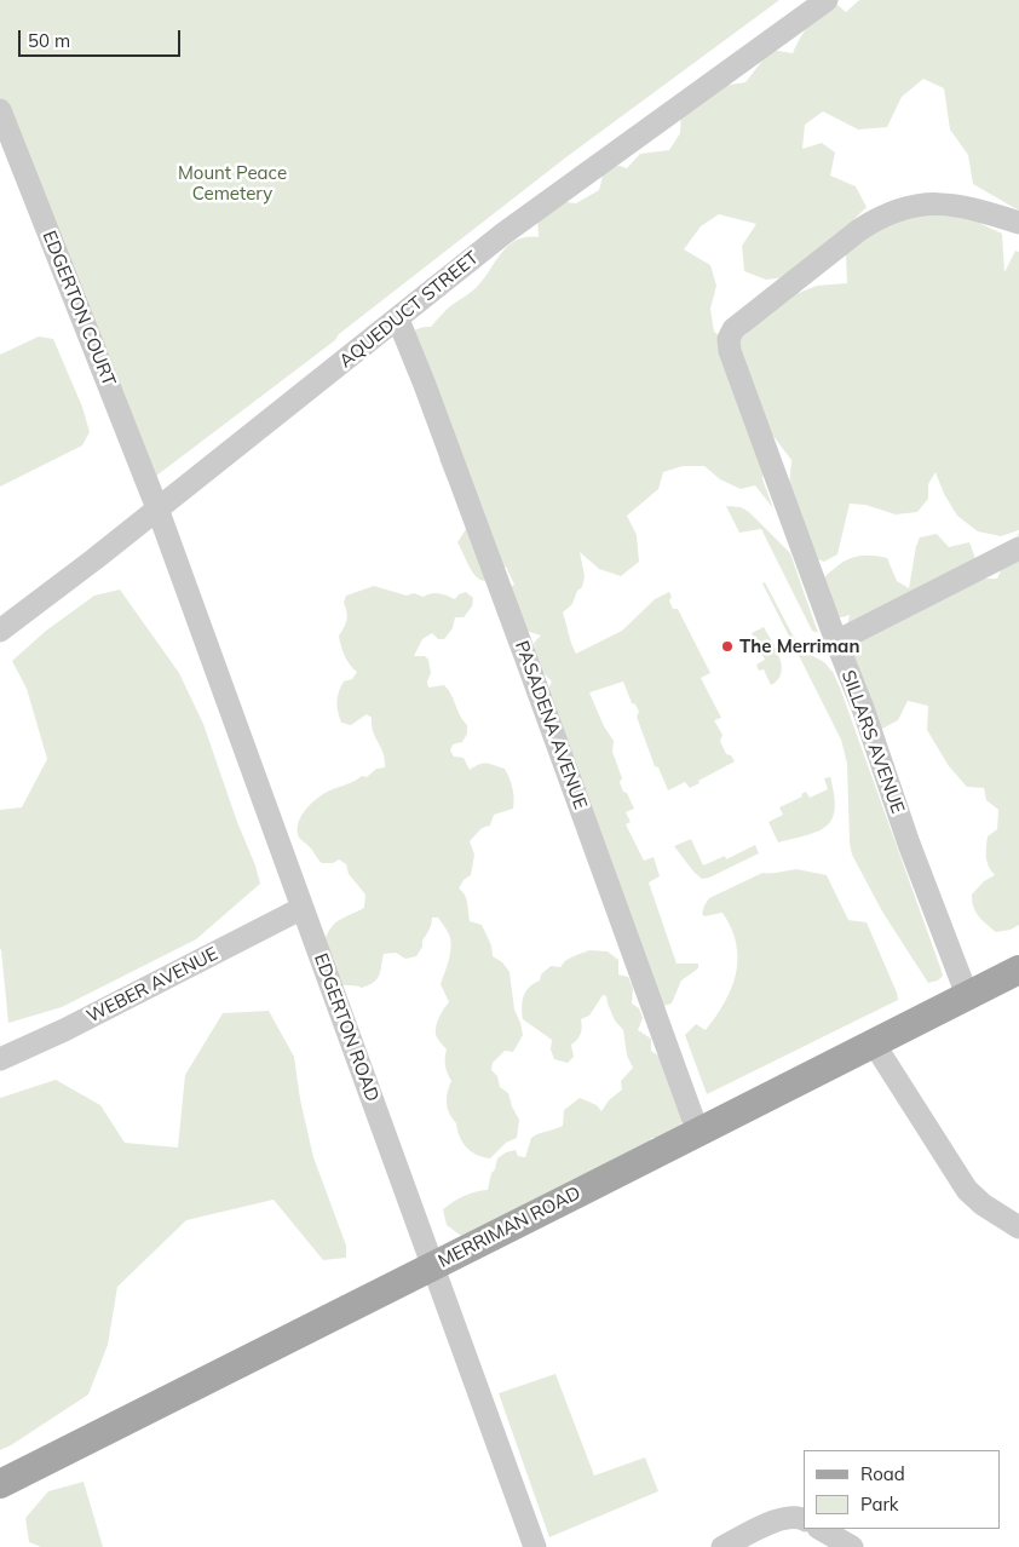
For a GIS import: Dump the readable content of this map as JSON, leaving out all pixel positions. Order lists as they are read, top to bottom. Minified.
{"streets":{"main road":["MERRIMAN ROAD"],"street":["EDGERTON COURT","AQUEDUCT STREET","PASADENA AVENUE","SILLARS AVENUE","WEBER AVENUE","EDGERTON ROAD"]},"crossings":[["EDGERTON COURT","AQUEDUCT STREET"],["EDGERTON COURT","EDGERTON ROAD"],["AQUEDUCT STREET","PASADENA AVENUE"],["AQUEDUCT STREET","EDGERTON ROAD"],["PASADENA AVENUE","MERRIMAN ROAD"],["SILLARS AVENUE","MERRIMAN ROAD"],["WEBER AVENUE","EDGERTON ROAD"],["EDGERTON ROAD","MERRIMAN ROAD"]],"parks":["Mount Peace Cemetery"],"places":["The Merriman"],"legend":["Road","Park"],"scale_bar":"50 m"}
